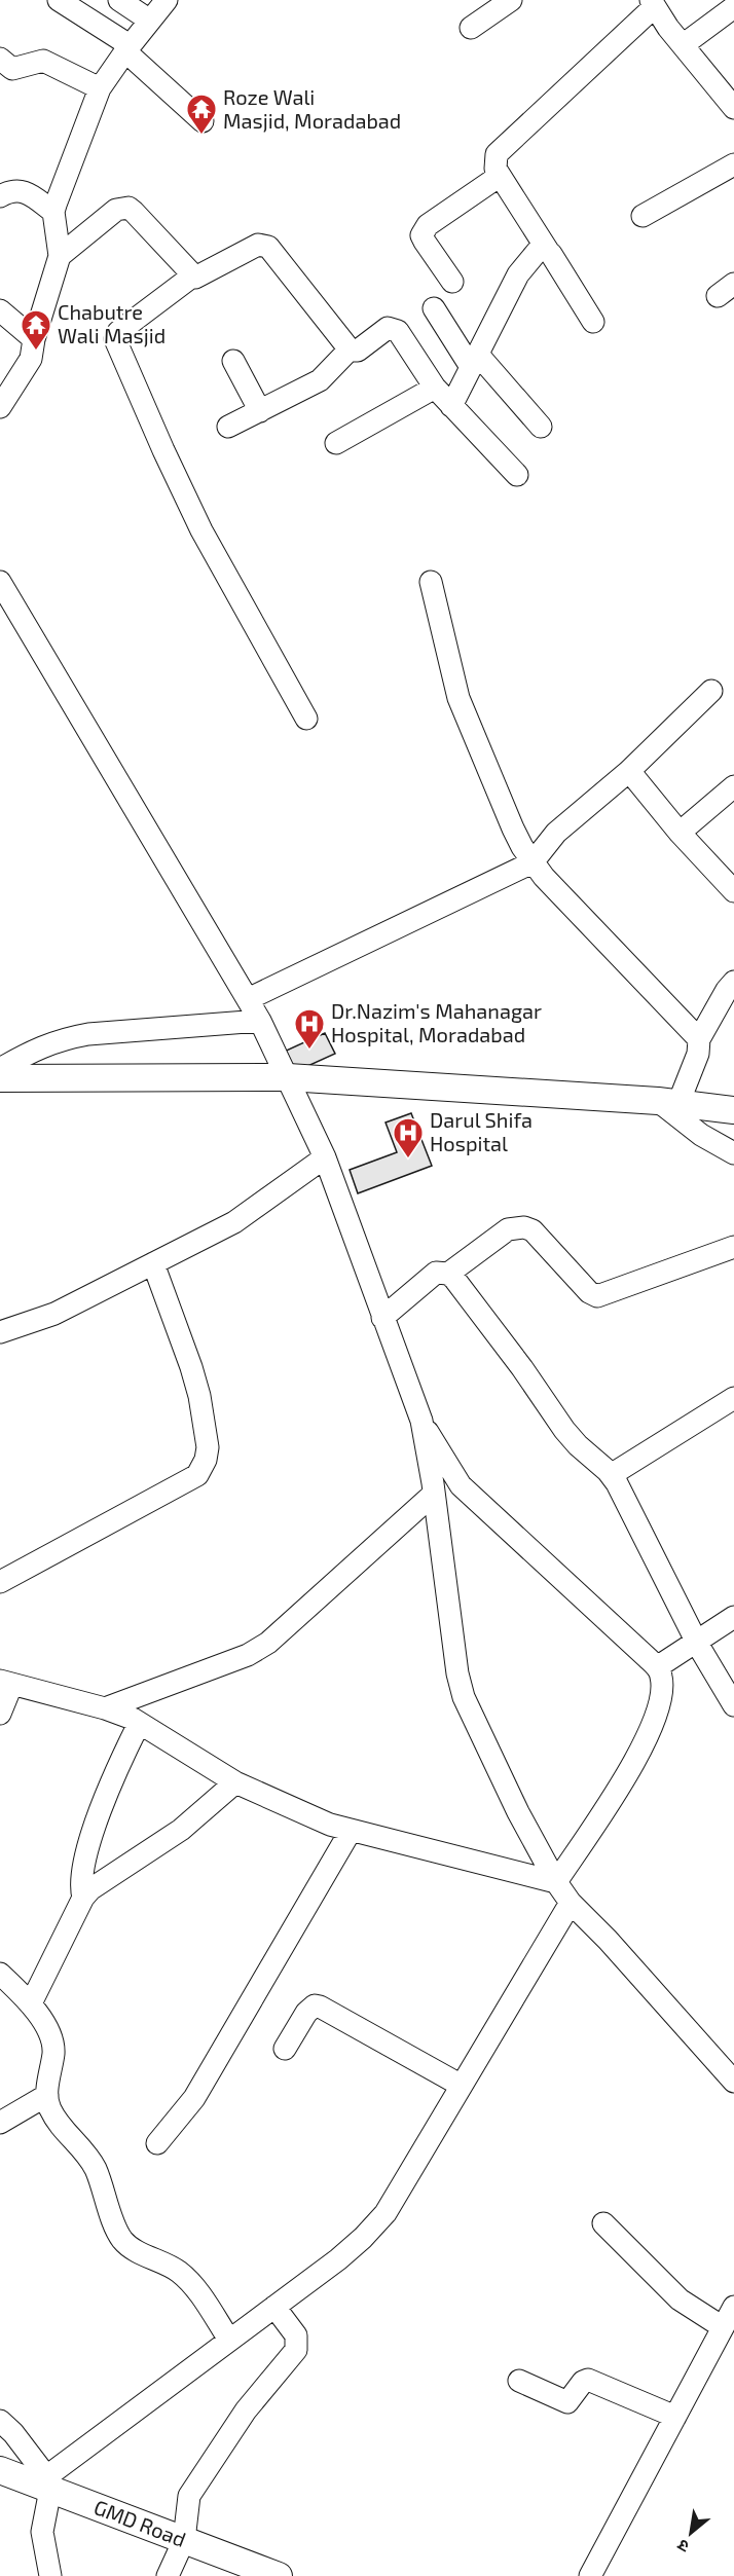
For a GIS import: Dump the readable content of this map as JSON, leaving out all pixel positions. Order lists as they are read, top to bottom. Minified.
{"streets":{"main road":["GMD Road"]},"places":{"temple":["Roze Wali Masjid, Moradabad","Chabutre Wali Masjid"],"hospital":["Dr.Nazim's Mahanagar Hospital, Moradabad","Darul Shifa Hospital"]},"north":"bottom left"}
